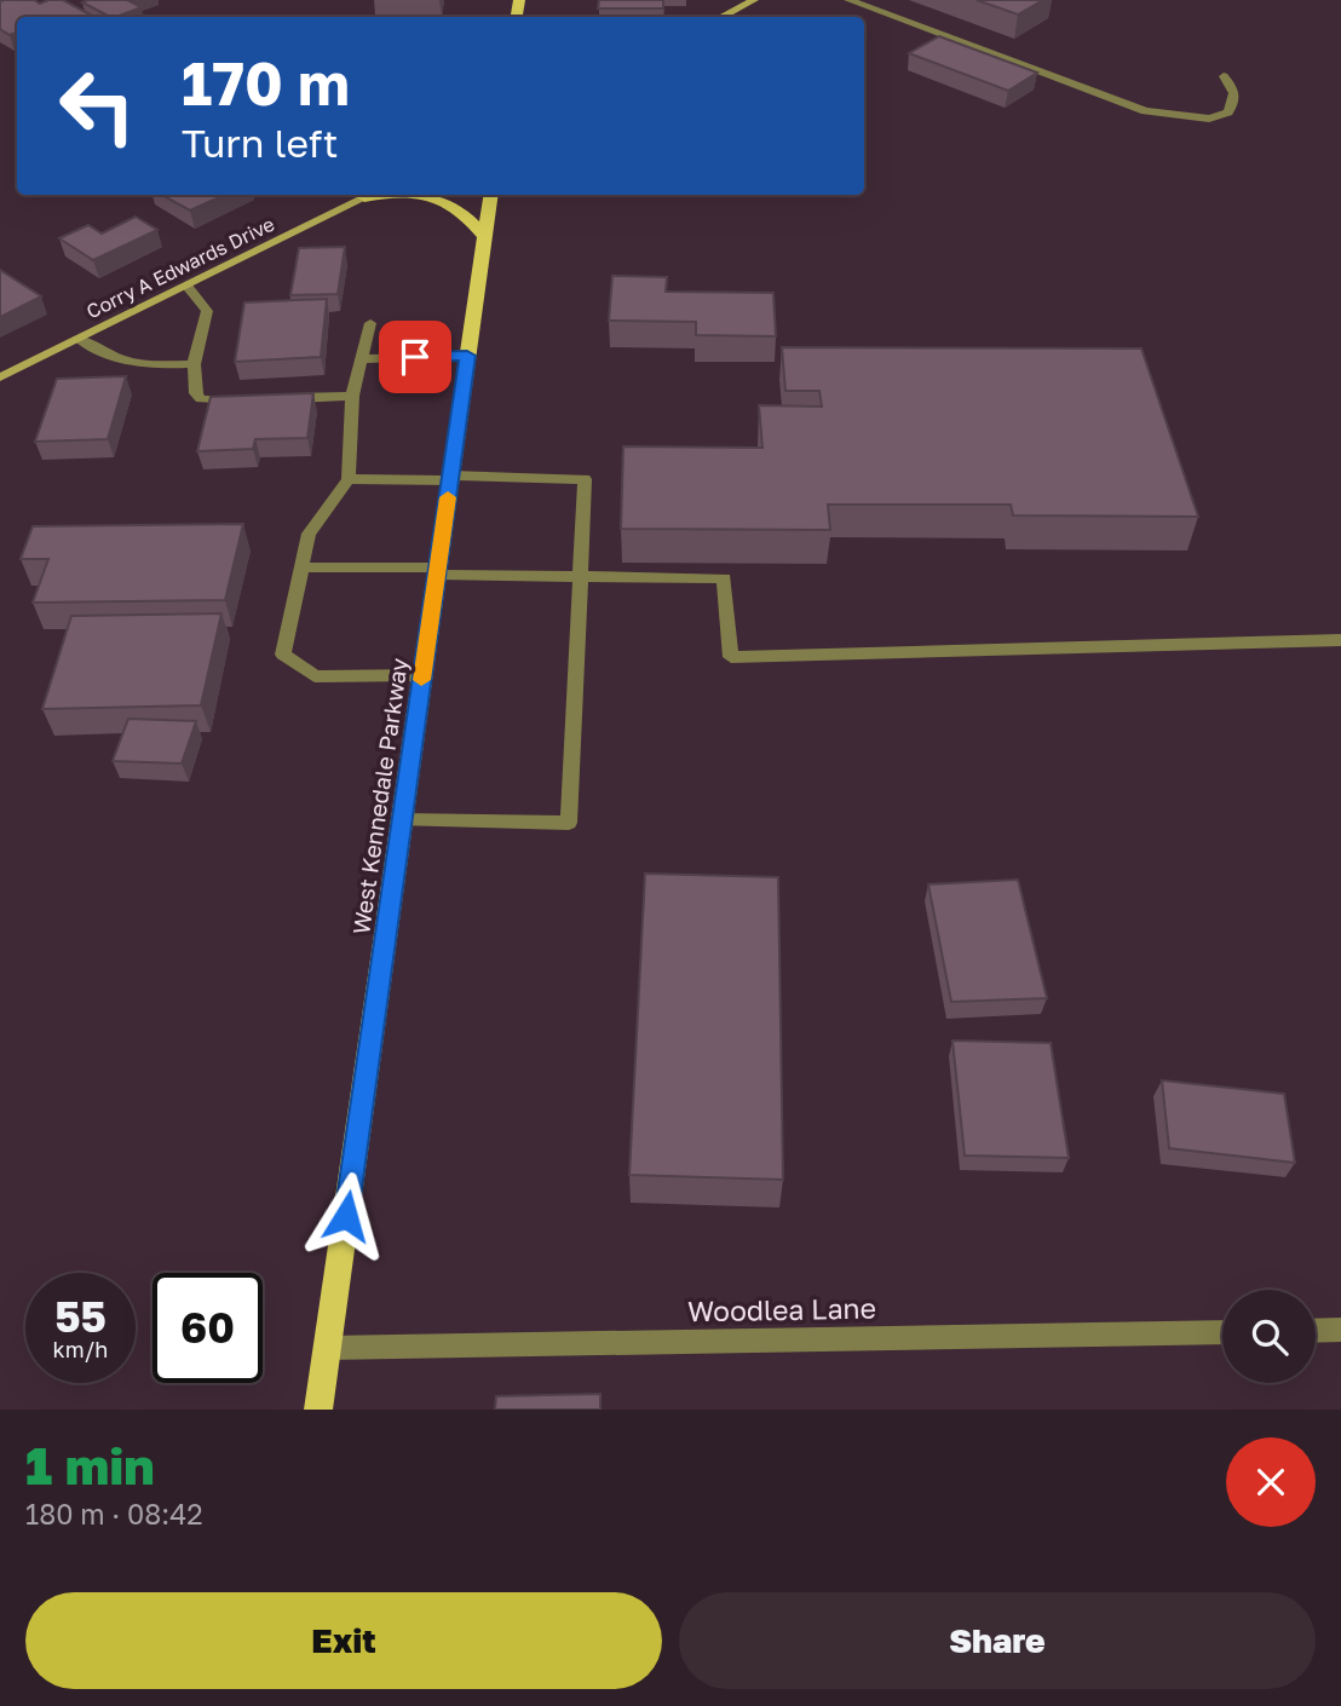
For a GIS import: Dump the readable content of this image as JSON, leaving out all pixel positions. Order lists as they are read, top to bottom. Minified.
{"streets":{"main road":["West Kennedale Parkway"],"street":["Corry A Edwards Drive","Woodlea Lane"]},"crossings":[["West Kennedale Parkway","Woodlea Lane"]],"page":{"turn":["170 m","Turn left"],"speed":"55 km/h","limit":"60","heading":["1 min","180 m · 08:42"],"buttons":["Exit","Share"]}}
